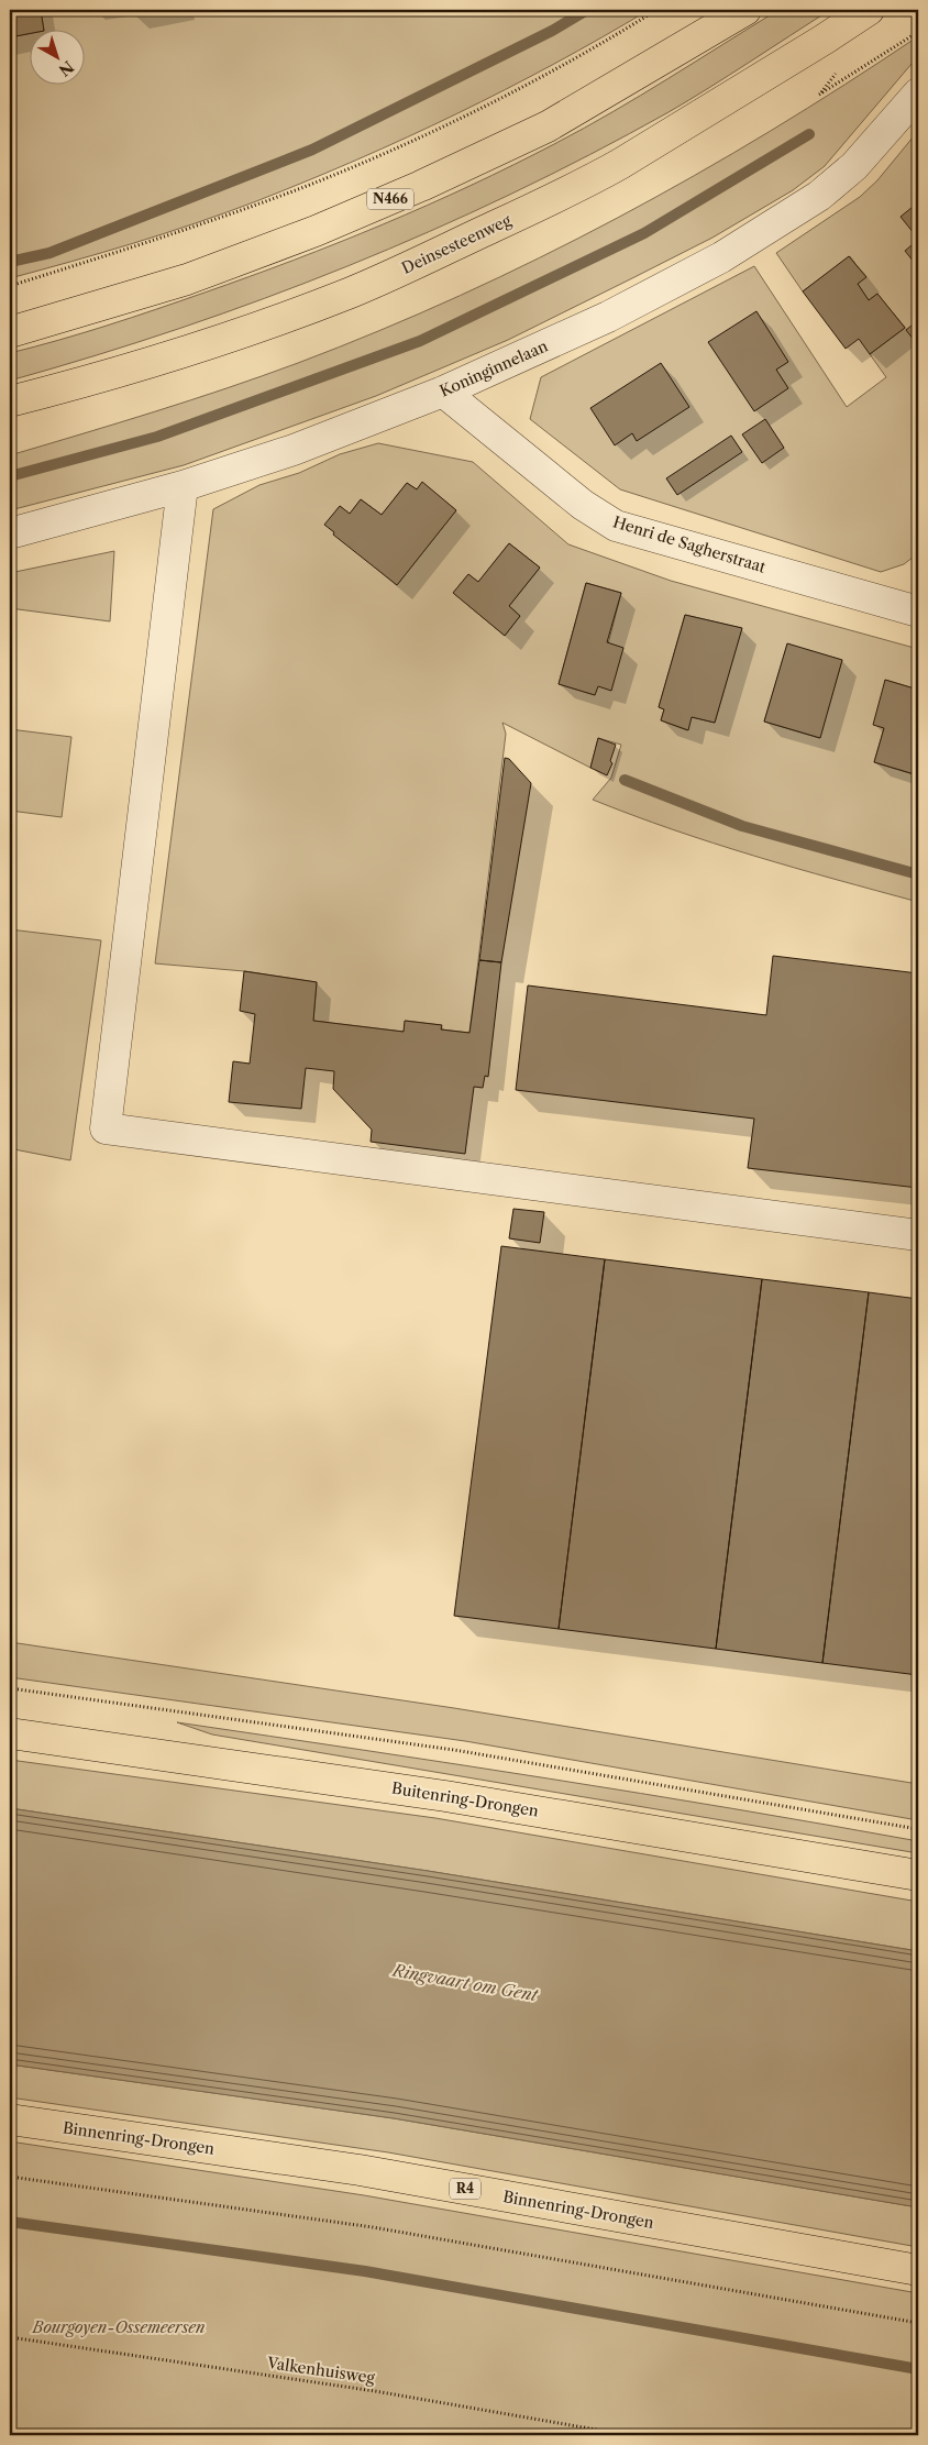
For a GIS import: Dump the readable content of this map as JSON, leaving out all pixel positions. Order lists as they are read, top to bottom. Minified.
{"streets":{"highway":["N466","Deinsesteenweg","Buitenring-Drongen","Binnenring-Drongen","R4"],"street":["Koninginnelaan","Henri de Sagherstraat"],"path":["Valkenhuisweg"]},"crossings":[["Koninginnelaan","Henri de Sagherstraat"]],"water":["Ringvaart om Gent"],"parks":["Bourgoyen-Ossemeersen"],"north":"bottom right"}
